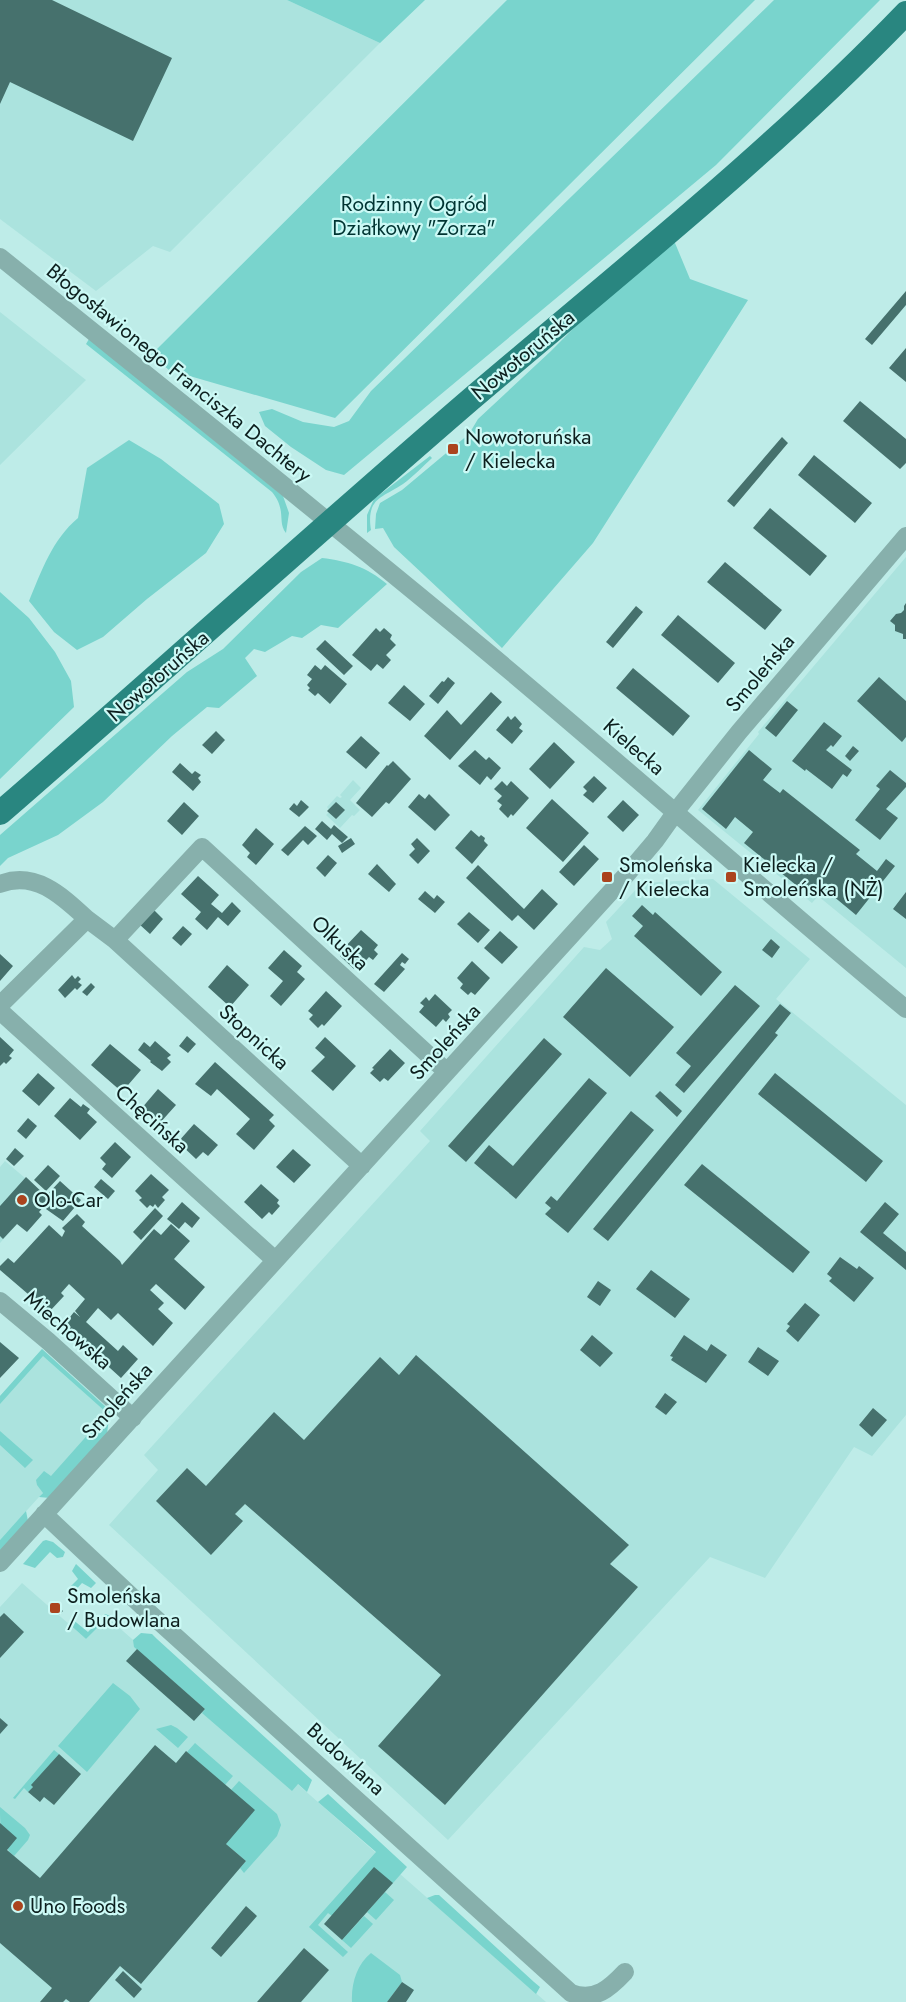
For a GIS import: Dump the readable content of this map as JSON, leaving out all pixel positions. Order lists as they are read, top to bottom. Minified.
{"streets":{"main road":["Nowotoruńska"],"street":["Błogosławionego Franciszka Dachtery","Smoleńska","Kielecka","Olkuska","Stopnicka","Chęcińska","Miechowska","Budowlana"]},"crossings":[["Nowotoruńska","Błogosławionego Franciszka Dachtery"],["Nowotoruńska","Kielecka"],["Błogosławionego Franciszka Dachtery","Kielecka"],["Smoleńska","Kielecka"],["Smoleńska","Olkuska"],["Smoleńska","Stopnicka"],["Smoleńska","Chęcińska"],["Smoleńska","Miechowska"],["Smoleńska","Budowlana"],["Olkuska","Stopnicka"]],"parks":["Rodzinny Ogród Działkowy \"Zorza\""],"places":{"transit":["Nowotoruńska / Kielecka","Smoleńska / Kielecka","Kielecka / Smoleńska (NŻ)","Smoleńska / Budowlana"],"other":["Olo-Car","Uno Foods"]}}
